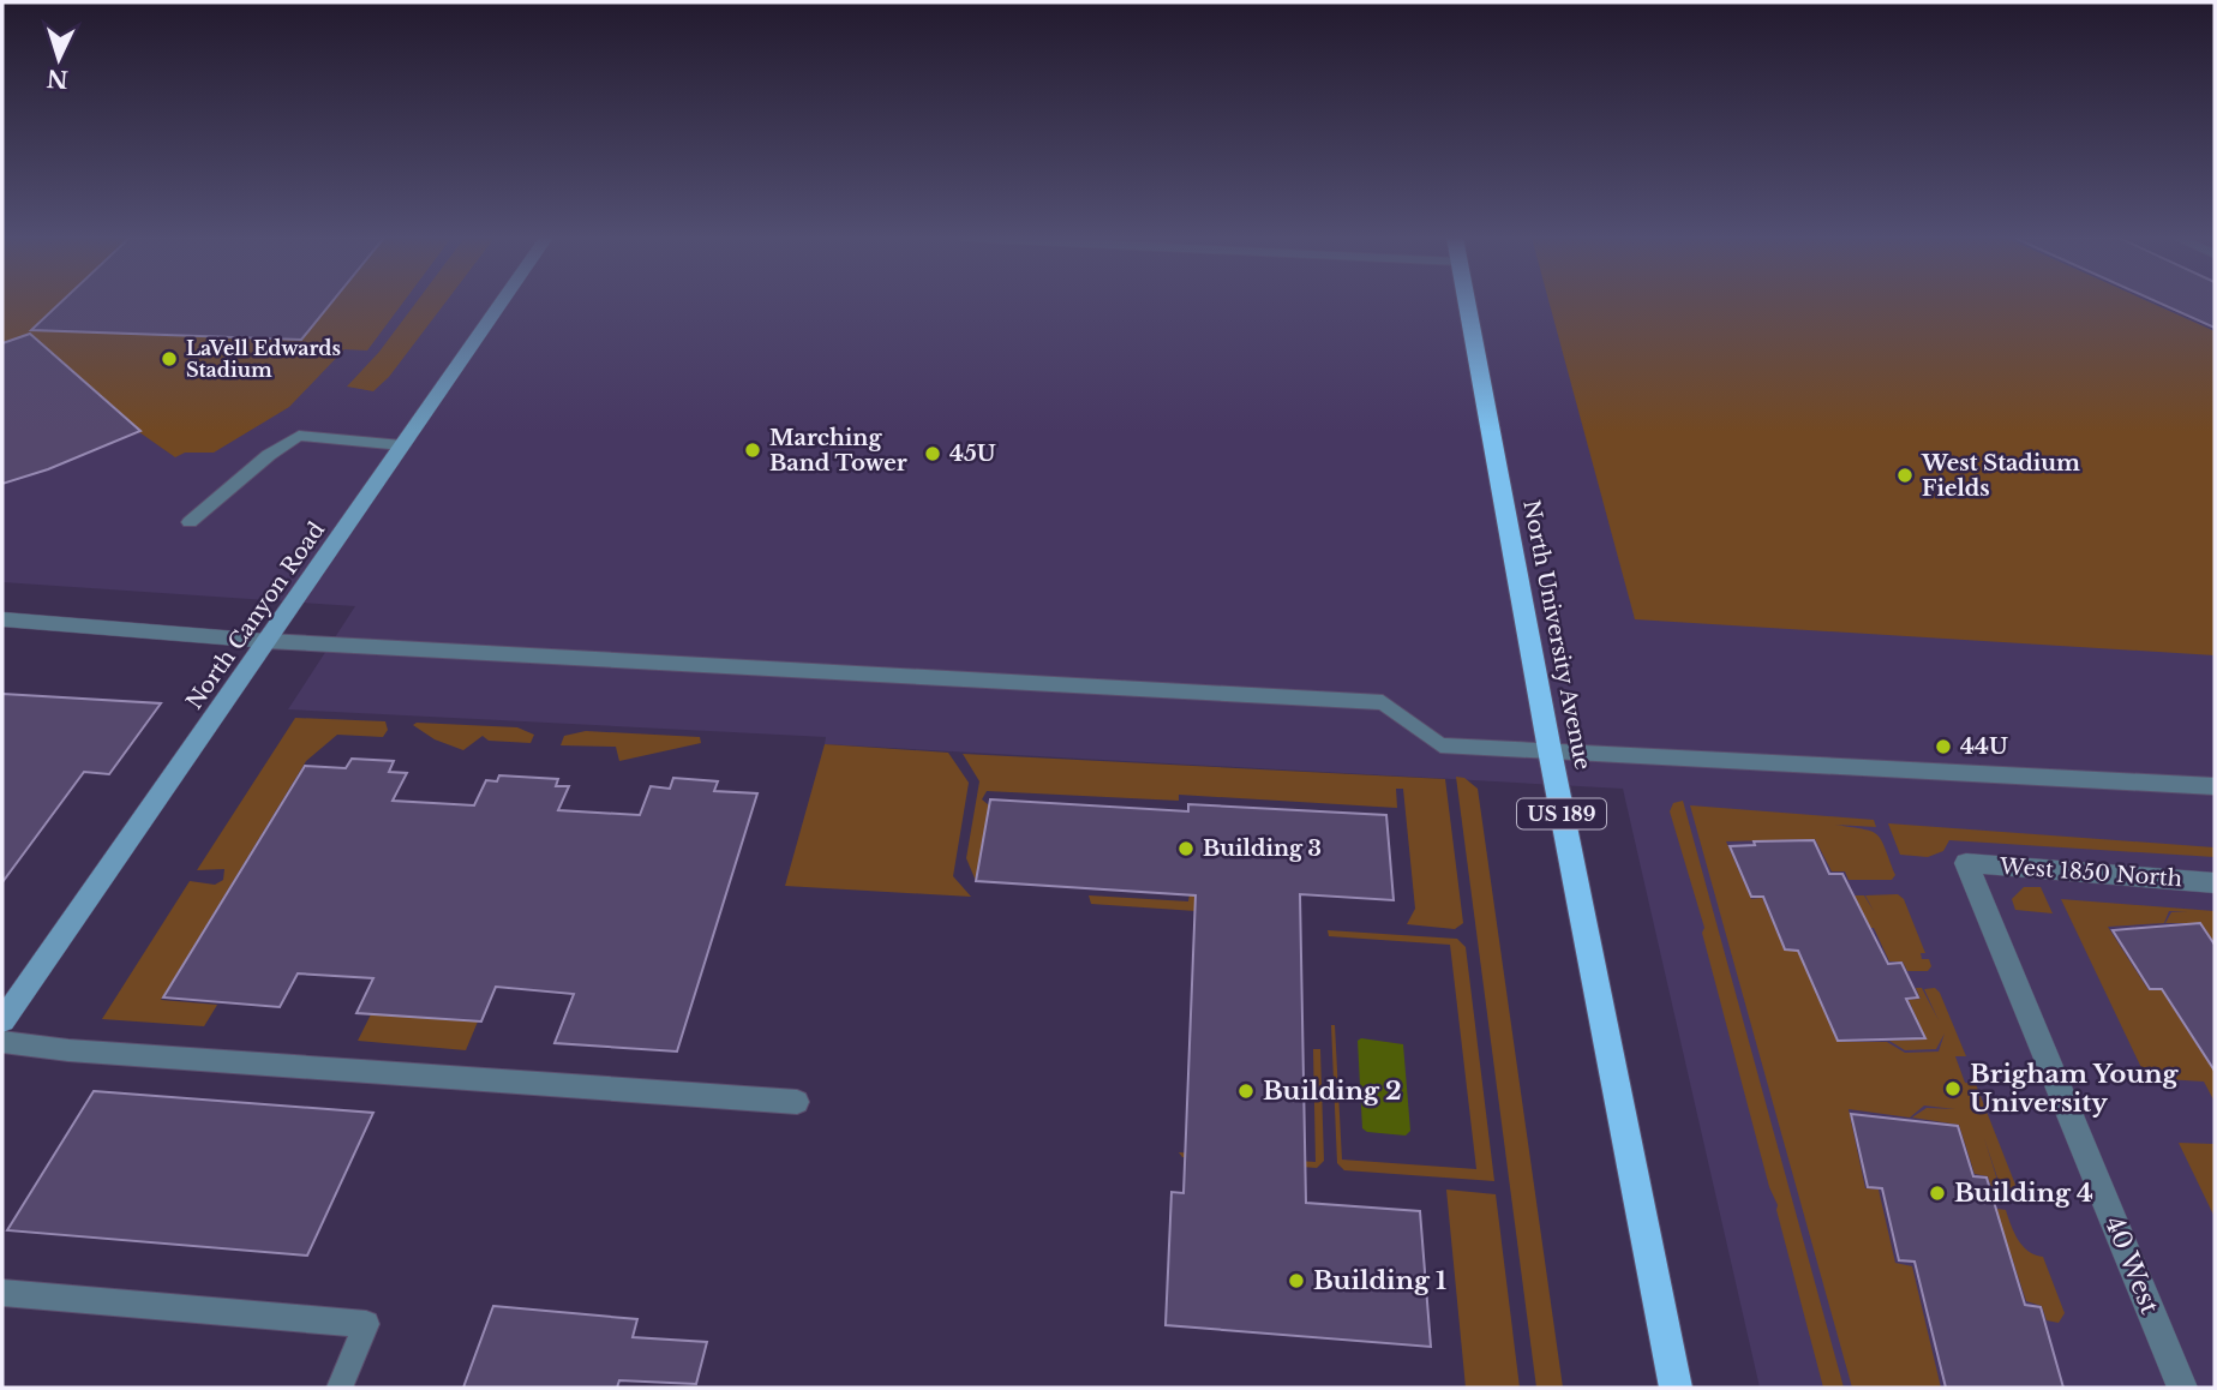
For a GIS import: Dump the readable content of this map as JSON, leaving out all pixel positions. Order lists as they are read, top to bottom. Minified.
{"streets":{"highway":["North University Avenue","US 189"],"main road":["North Canyon Road"],"street":["West 1850 North","40 West"]},"crossings":[["West 1850 North","40 West"]],"places":["LaVell Edwards Stadium","Marching Band Tower","45U","West Stadium Fields","44U","Building 3","Brigham Young University","Building 2","Building 4","Building 1"],"north":"bottom"}
